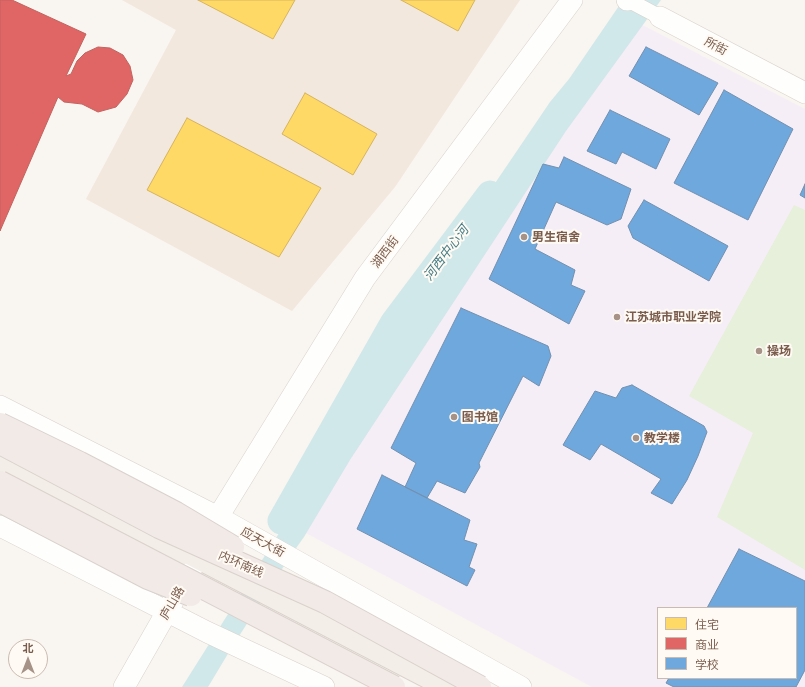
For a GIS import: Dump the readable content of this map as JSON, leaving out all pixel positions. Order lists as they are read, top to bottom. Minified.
{"streets":{"highway":["内环南线"],"street":["所街","湖西街","应天大街","庐山路"]},"crossings":[["湖西街","应天大街"],["湖西街","庐山路"],["应天大街","庐山路"]],"water":["河西中心河"],"places":["男生宿舍","江苏城市职业学院","操场","图书馆","教学楼"],"legend":["住宅","商业","学校"],"north":"top"}
